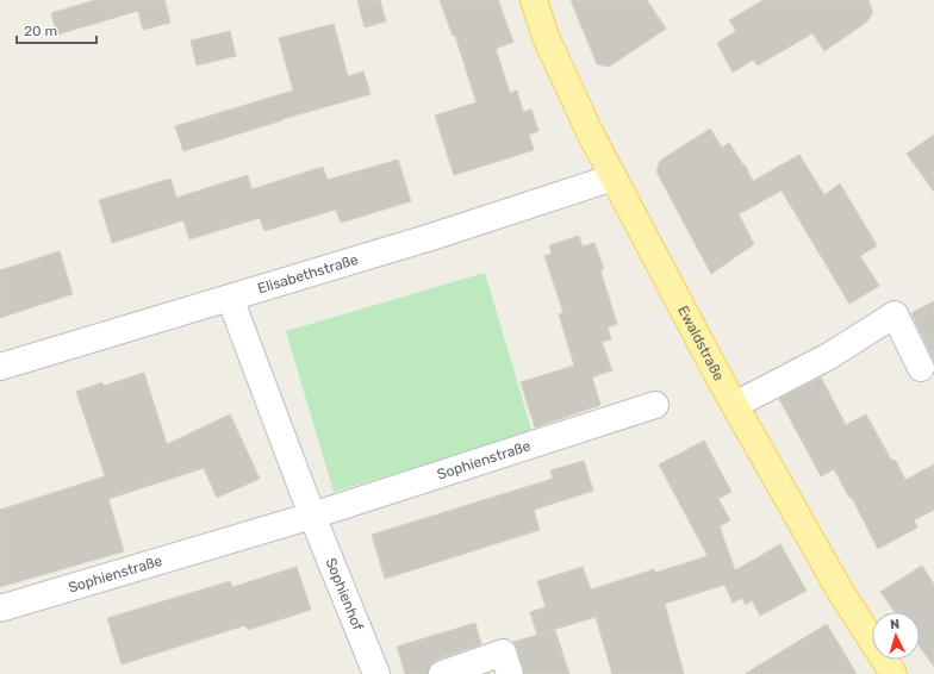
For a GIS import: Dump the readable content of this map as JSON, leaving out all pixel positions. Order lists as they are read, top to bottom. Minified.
{"streets":{"main road":["Ewaldstraße"],"street":["Elisabethstraße","Sophienstraße","Sophienhof"]},"crossings":[["Elisabethstraße","Ewaldstraße"],["Sophienstraße","Sophienhof"]],"scale_bar":"20 m","north":"top"}
